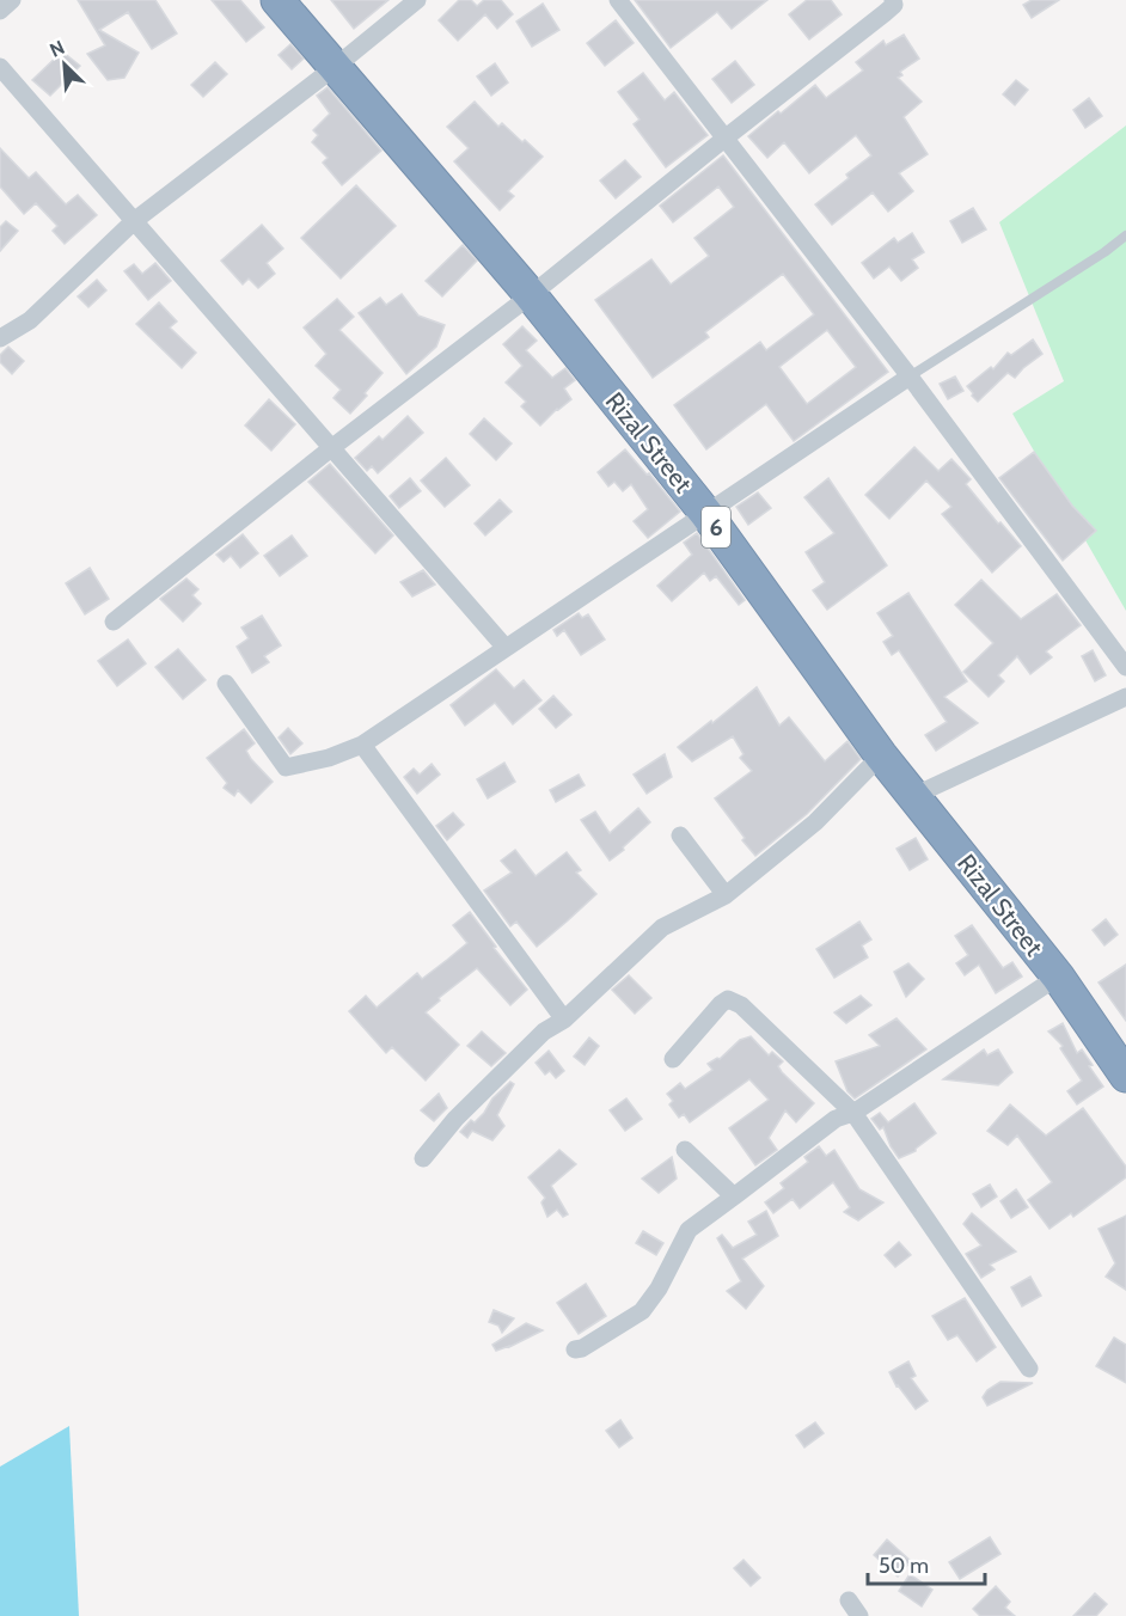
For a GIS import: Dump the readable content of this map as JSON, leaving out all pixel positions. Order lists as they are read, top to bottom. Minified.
{"streets":{"highway":["Rizal Street","6"]},"scale_bar":"50 m","north":"top left"}
